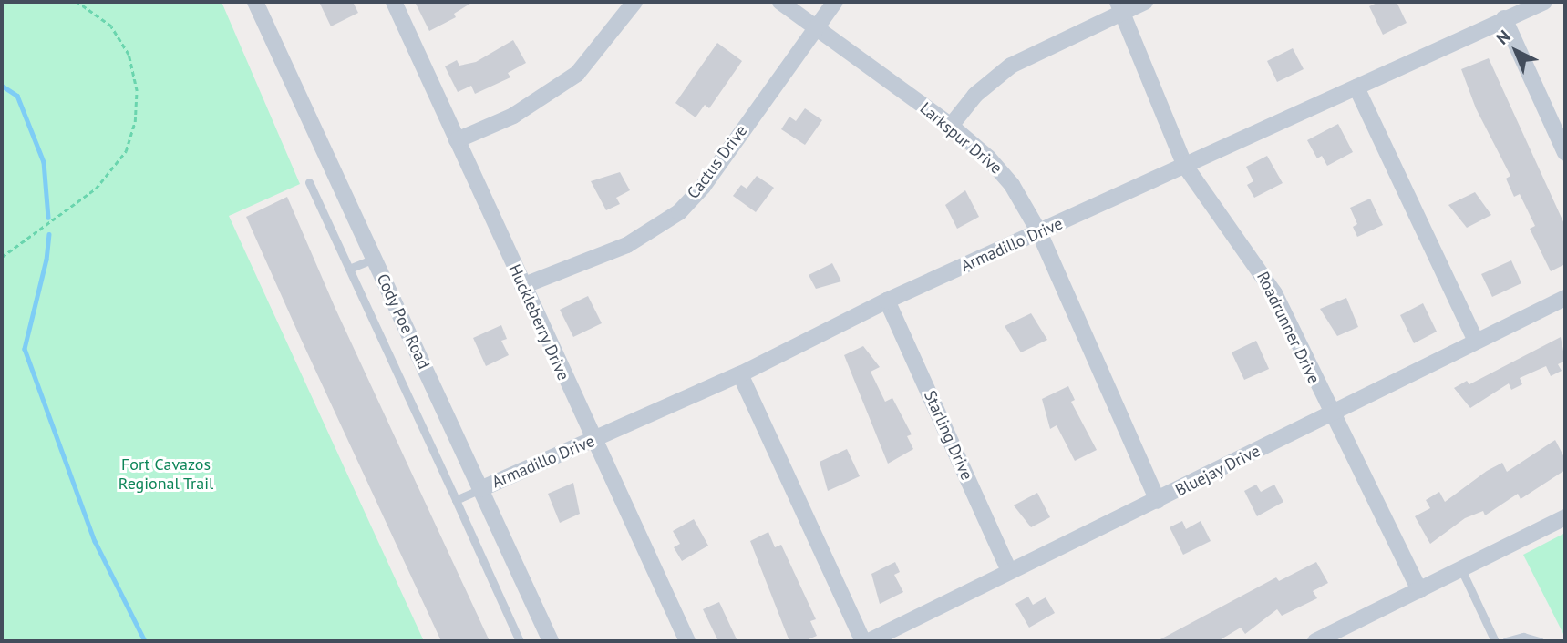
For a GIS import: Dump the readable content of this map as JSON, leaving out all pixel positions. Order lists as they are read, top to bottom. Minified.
{"streets":{"street":["Larkspur Drive","Cactus Drive","Armadillo Drive","Cody Poe Road","Huckleberry Drive","Roadrunner Drive","Starling Drive","Bluejay Drive"]},"crossings":[["Larkspur Drive","Cactus Drive"],["Larkspur Drive","Armadillo Drive"],["Larkspur Drive","Bluejay Drive"],["Cactus Drive","Huckleberry Drive"],["Armadillo Drive","Cody Poe Road"],["Armadillo Drive","Huckleberry Drive"],["Armadillo Drive","Roadrunner Drive"],["Armadillo Drive","Starling Drive"],["Roadrunner Drive","Bluejay Drive"],["Starling Drive","Bluejay Drive"]],"parks":["Fort Cavazos Regional Trail"],"north":"top left"}
